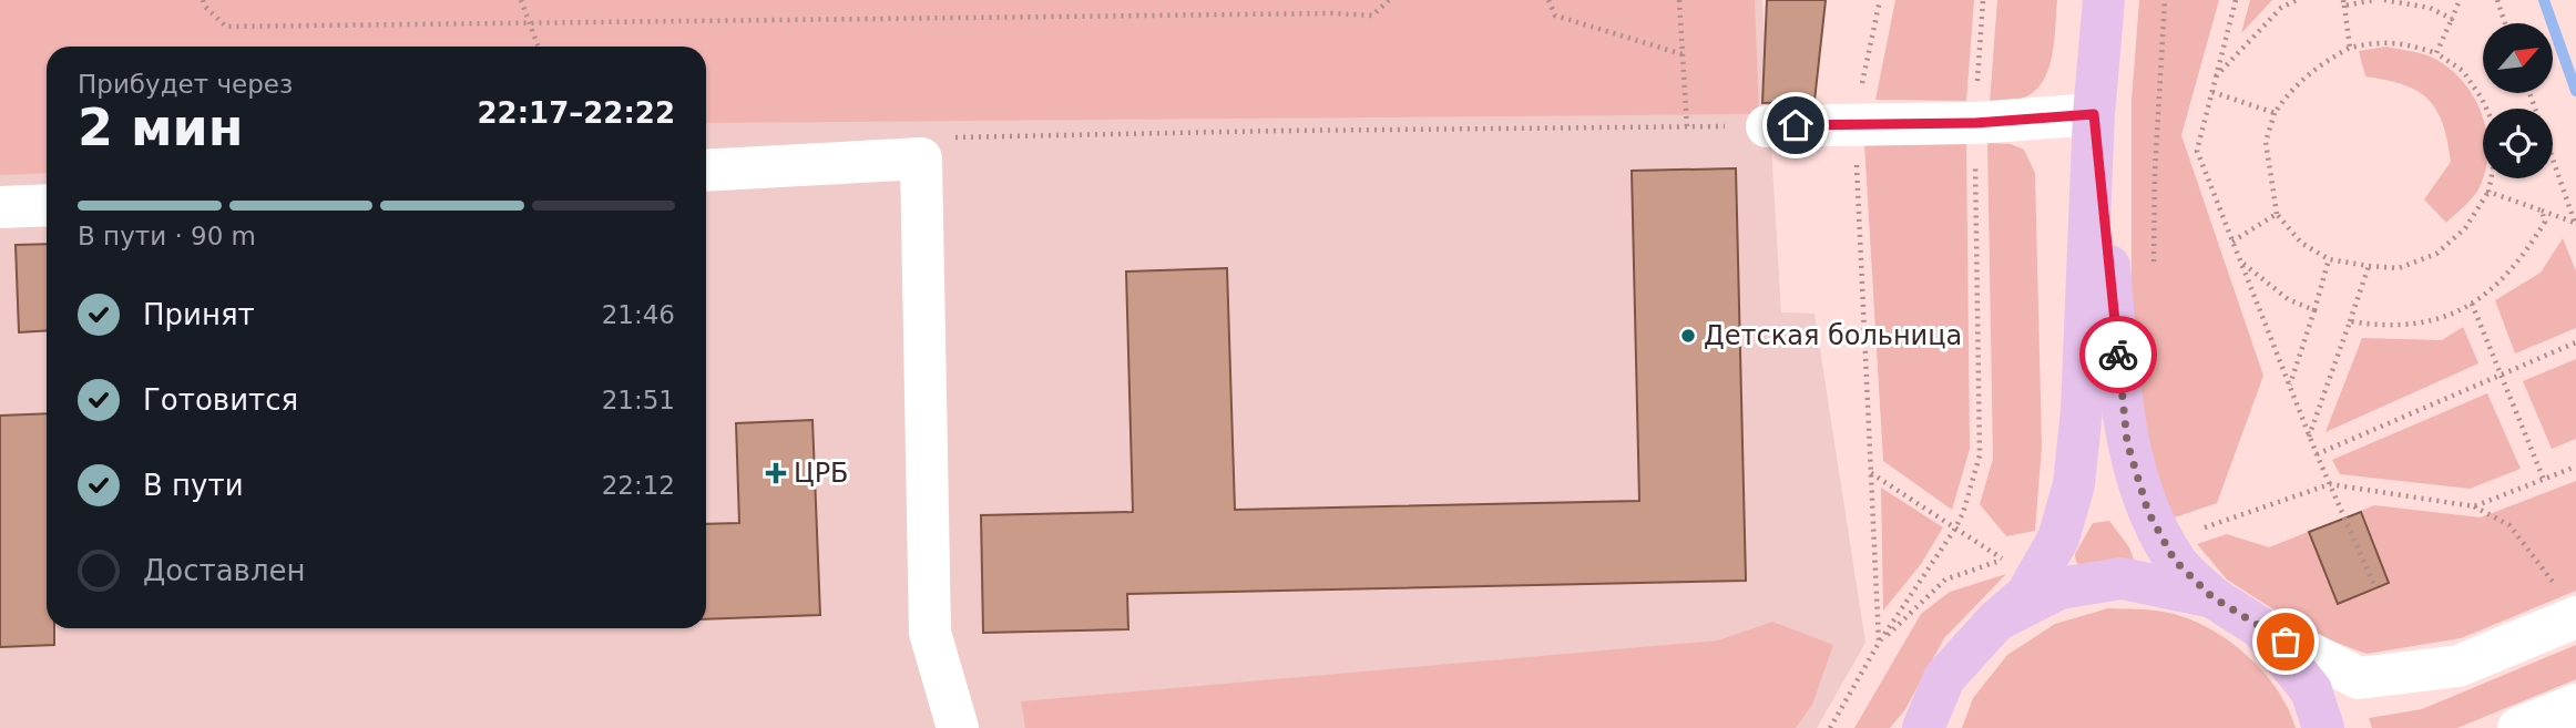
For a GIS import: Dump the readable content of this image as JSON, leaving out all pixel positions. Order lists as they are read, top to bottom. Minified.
{"places":{"other":["Детская больница"],"health":["ЦРБ"]},"north":"top right","page":{"heading":["2 мин","Прибудет через","22:17–22:22"],"bar":"В пути · 90 m","list":[["Принят","21:46"],["Готовится","21:51"],["В пути","22:12"],"Доставлен"]}}
